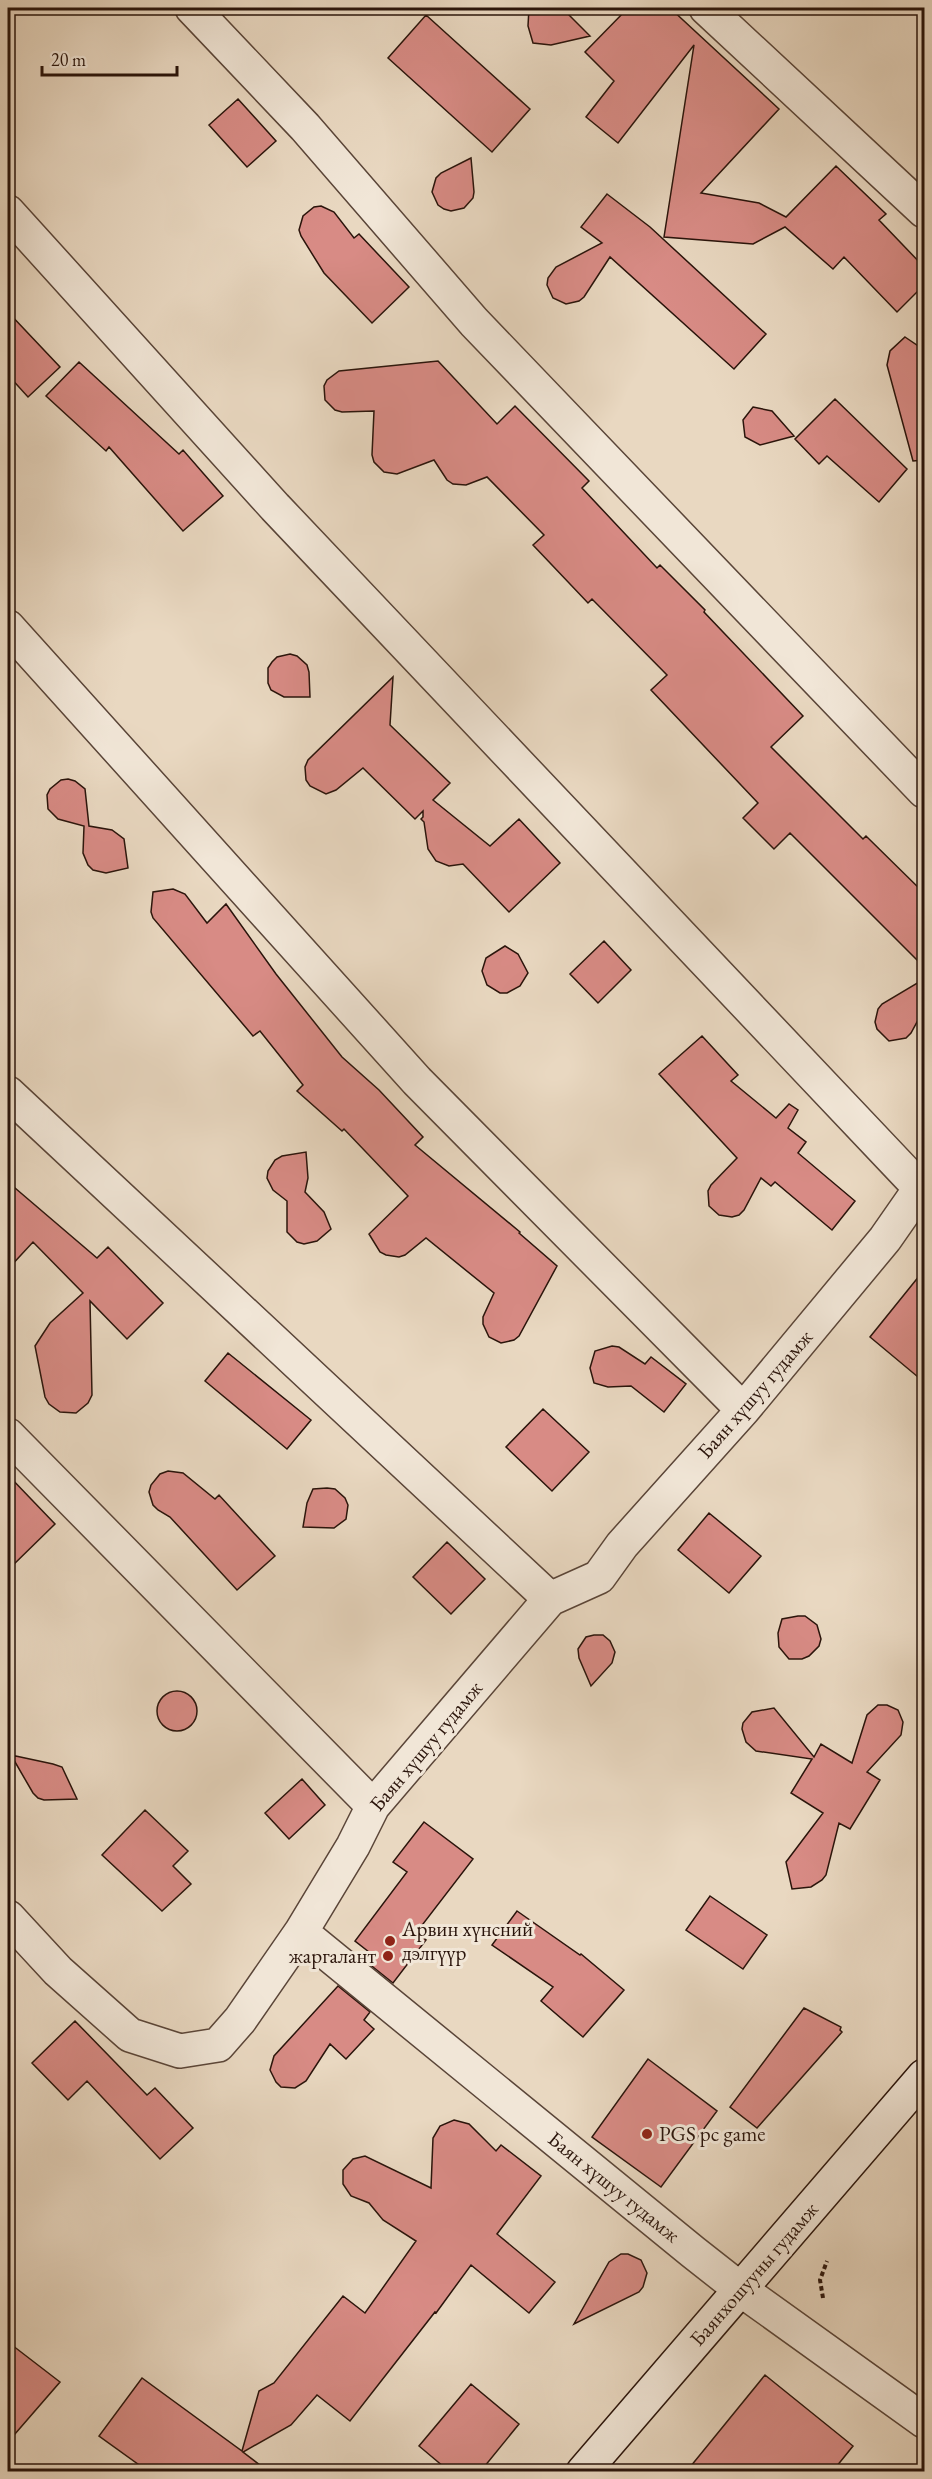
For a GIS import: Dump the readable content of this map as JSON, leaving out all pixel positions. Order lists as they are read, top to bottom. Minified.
{"streets":{"street":["Баян хүшуу гудамж","Баянхошууны гудамж"]},"crossings":[["Баян хүшуу гудамж","Баянхошууны гудамж"]],"places":["Арвин хүнсний дэлгүүр","жаргалант","PGS pc game"],"scale_bar":"20 m"}
